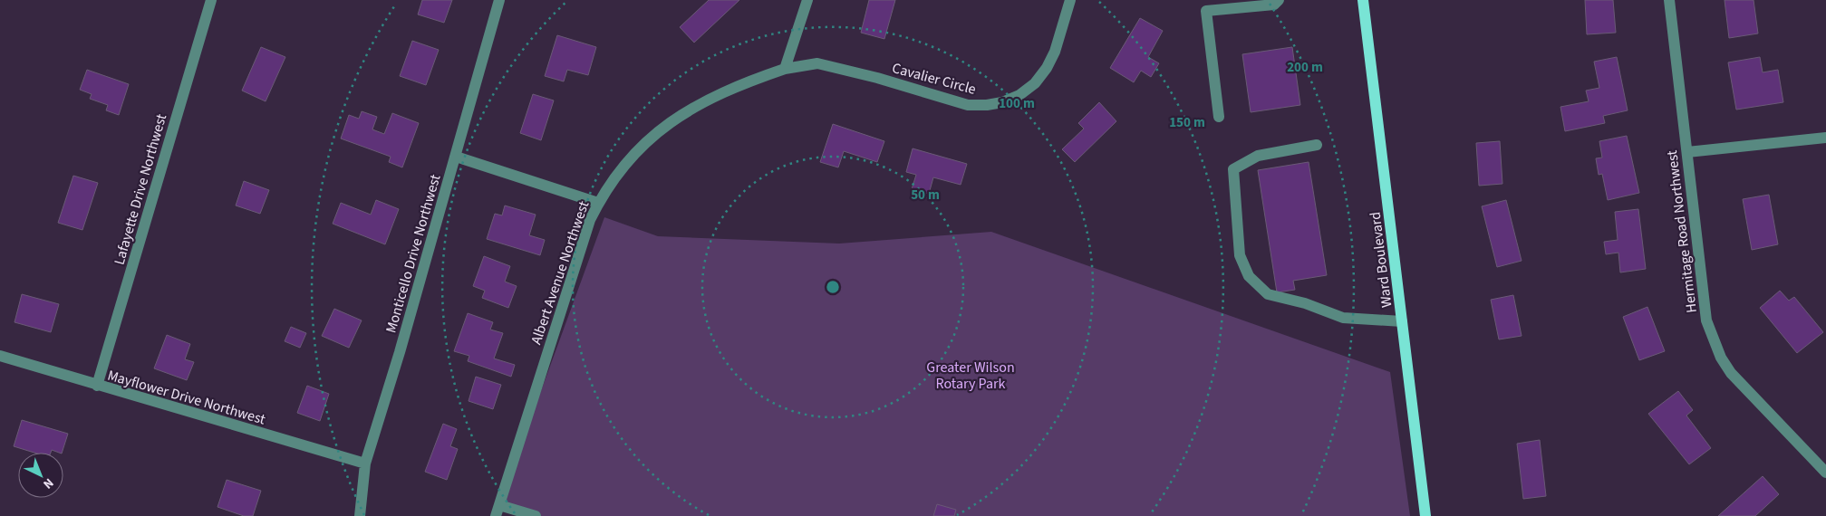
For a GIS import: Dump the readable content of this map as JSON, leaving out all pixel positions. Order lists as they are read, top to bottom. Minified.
{"streets":{"main road":["Ward Boulevard"],"street":["Cavalier Circle","Lafayette Drive Northwest","Hermitage Road Northwest","Monticello Drive Northwest","Albert Avenue Northwest","Mayflower Drive Northwest"]},"crossings":[["Cavalier Circle","Albert Avenue Northwest"],["Lafayette Drive Northwest","Mayflower Drive Northwest"],["Monticello Drive Northwest","Mayflower Drive Northwest"]],"parks":["Greater Wilson Rotary Park"],"north":"bottom right","rings":["200 m","100 m","150 m","50 m"]}
